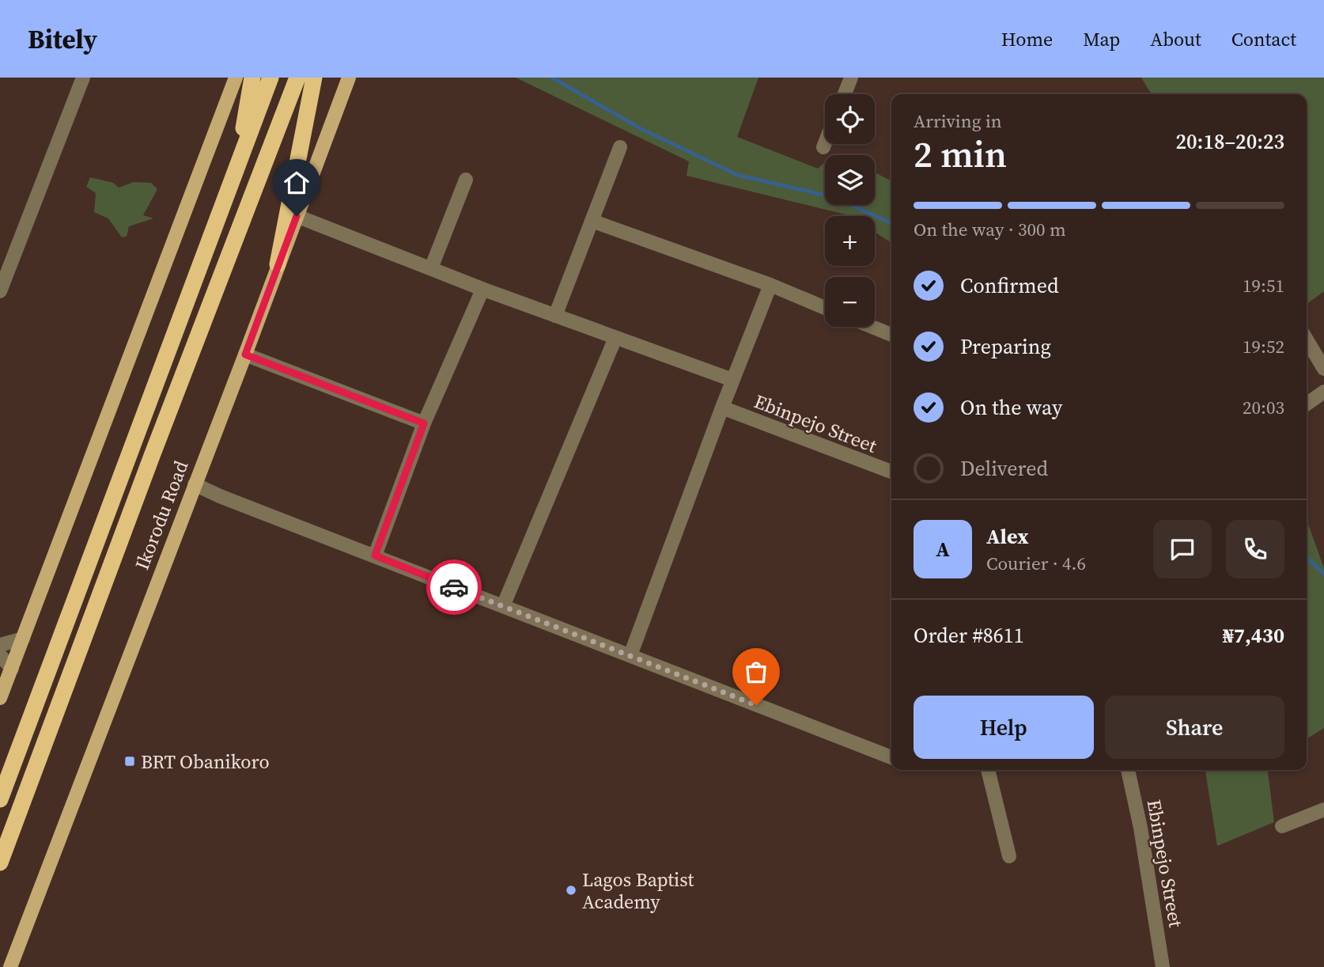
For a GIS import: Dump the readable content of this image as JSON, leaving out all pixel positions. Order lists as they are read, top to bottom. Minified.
{"streets":{"highway":["Ikorodu Road"],"street":["Ebinpejo Street"]},"places":{"transit":["BRT Obanikoro"],"other":["Lagos Baptist Academy"]},"page":{"header":"Bitely","nav":["Home","Map","About","Contact"],"map_buttons":["+","−"],"heading":["2 min","Arriving in","20:18–20:23"],"panel":["Alex","Courier · 4.6","Order #8611","₦7,430"],"bar":"On the way · 300 m","list":[["Confirmed","19:51"],["Preparing","19:52"],["On the way","20:03"],"Delivered"],"round":"A","buttons":["Help","Share"]}}
